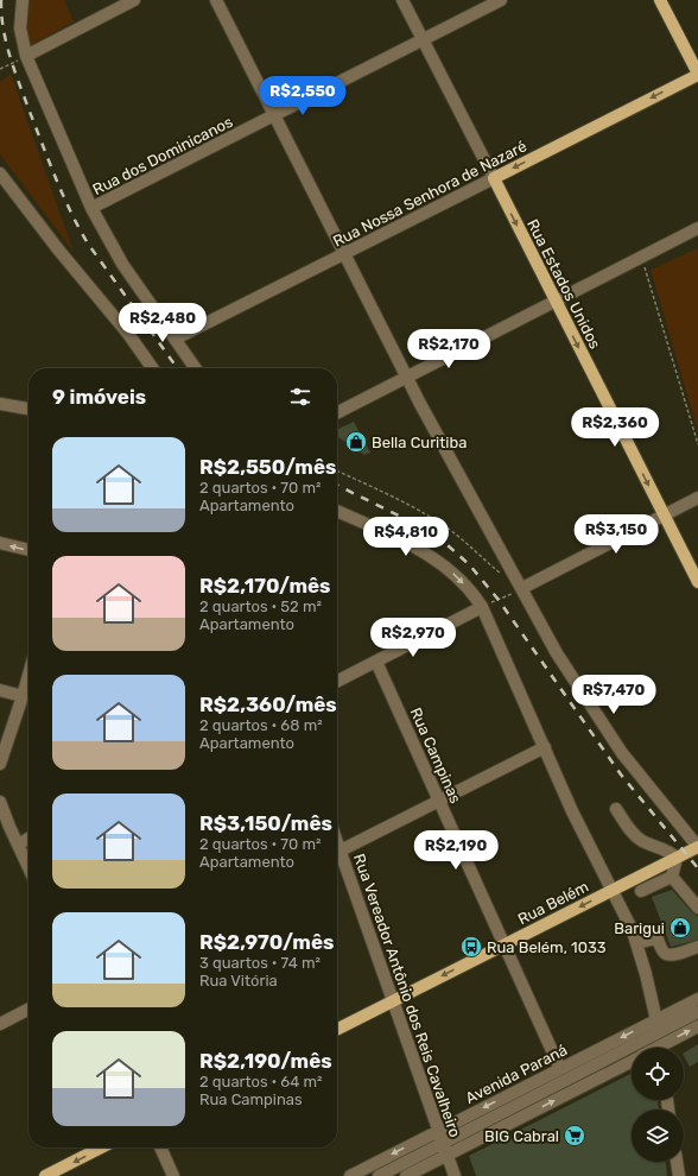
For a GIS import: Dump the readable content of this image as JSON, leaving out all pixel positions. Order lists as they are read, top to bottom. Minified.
{"streets":{"main road":["Rua Nossa Senhora de Nazaré","Rua Estados Unidos","Rua Belém"],"street":["Rua dos Dominicanos","Rua Campinas","Rua Vereador Antônio dos Reis Cavalheiro","Avenida Paraná"]},"crossings":[["Rua dos Dominicanos","Rua Estados Unidos"],["Rua Nossa Senhora de Nazaré","Rua Estados Unidos"],["Rua Campinas","Rua Belém"],["Rua Campinas","Avenida Paraná"],["Rua Belém","Rua Vereador Antônio dos Reis Cavalheiro"],["Rua Vereador Antônio dos Reis Cavalheiro","Avenida Paraná"]],"one_way":["Rua Nossa Senhora de Nazaré","Rua Estados Unidos","Rua Belém"],"places":{"shop":["Bella Curitiba","Barigui"],"bus stop":["Rua Belém, 1033"],"supermarket":["BIG Cabral"]},"page":{"price":["R$2,550","R$2,480","R$2,170","R$2,360","R$3,150","R$4,810","R$2,970","R$7,470","R$2,190"],"heading":"9 imóveis","list":[{"name":"R$2,550/mês","note":"2 quartos · 70 m² · Apartamento"},{"name":"R$2,170/mês","note":"2 quartos · 52 m² · Apartamento"},{"name":"R$2,360/mês","note":"2 quartos · 68 m² · Apartamento"},{"name":"R$3,150/mês","note":"2 quartos · 70 m² · Apartamento"},{"name":"R$2,970/mês","note":"3 quartos · 74 m² · Rua Vitória"},{"name":"R$2,190/mês","note":"2 quartos · 64 m² · Rua Campinas"}]}}
